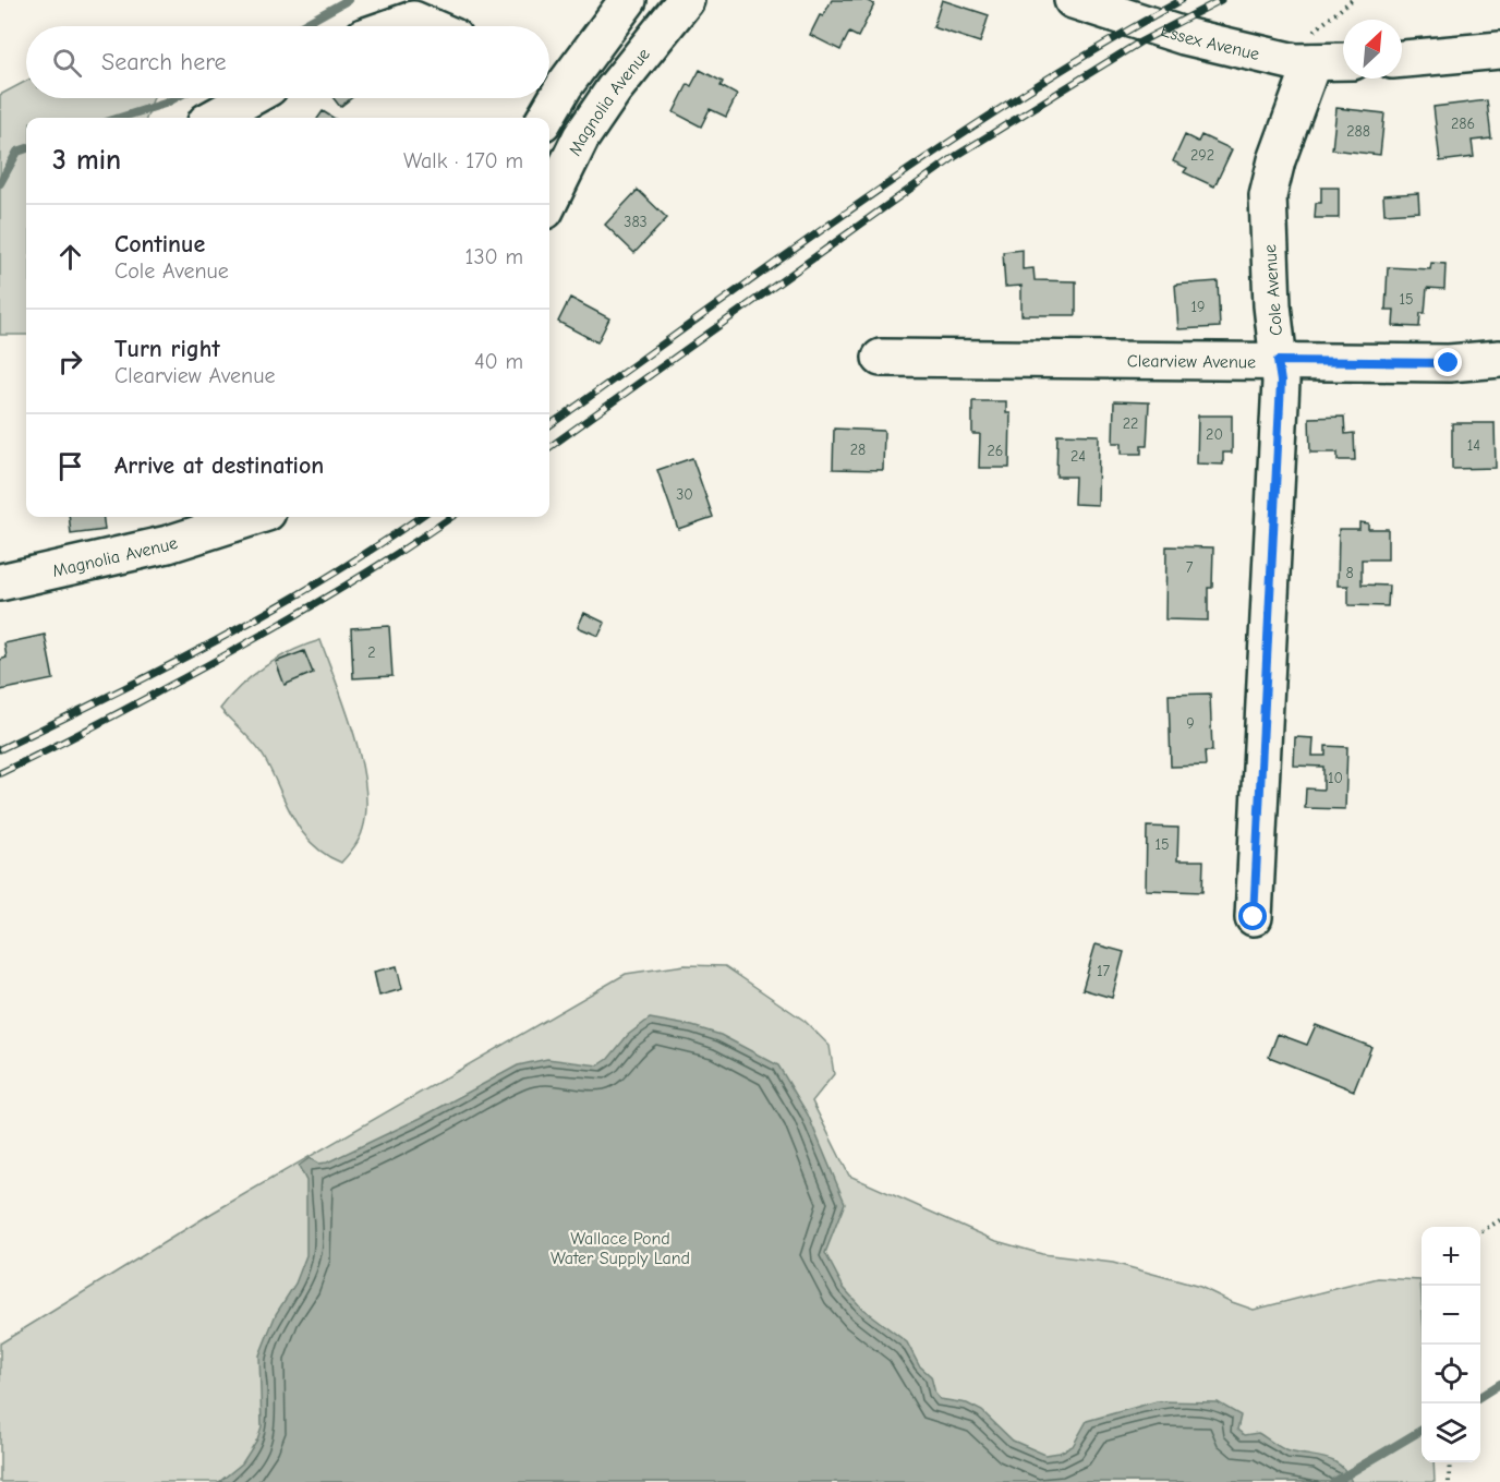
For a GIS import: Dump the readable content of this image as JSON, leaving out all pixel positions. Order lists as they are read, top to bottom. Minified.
{"streets":{"street":["Essex Avenue","Magnolia Avenue","Cole Avenue","Clearview Avenue"]},"crossings":[["Essex Avenue","Cole Avenue"],["Cole Avenue","Clearview Avenue"]],"parks":["Wallace Pond Water Supply Land"],"house_numbers":["286","288","292","383","15","19","22","20","14","28","26","24","30","7","8","2","9","10","15","17"],"north":"top right","page":{"search":"Search here","heading":["3 min","Walk · 170 m"],"list":[["Continue","Cole Avenue","130 m"],["Turn right","Clearview Avenue","40 m"],"Arrive at destination"],"map_buttons":["+","−"]}}
